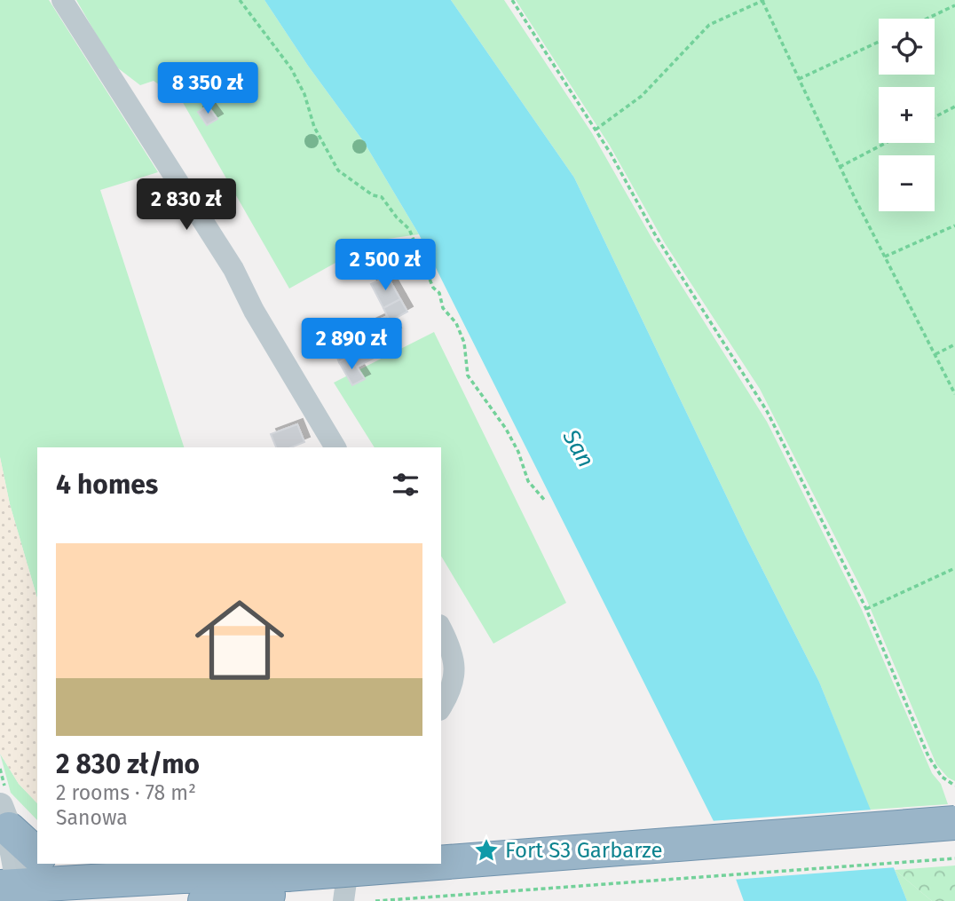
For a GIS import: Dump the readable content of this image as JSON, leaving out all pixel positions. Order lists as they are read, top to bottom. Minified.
{"water":["San"],"places":{"place":["Fort S3 Garbarze"]},"page":{"map_buttons":["+","−"],"price":["8 350 zł","2 830 zł","2 500 zł","2 890 zł"],"heading":"4 homes","list":[{"name":"2 830 zł/mo","note":"2 rooms · 78 m² · Sanowa"}]}}
